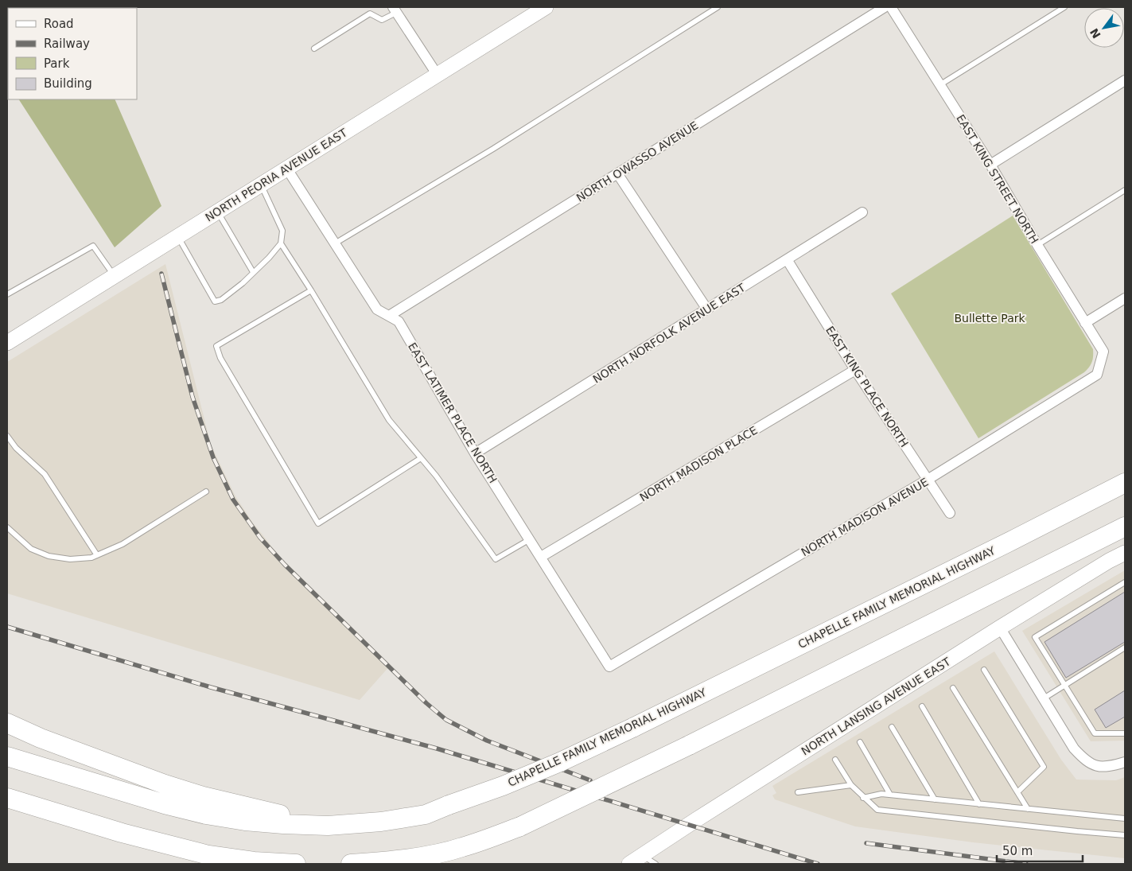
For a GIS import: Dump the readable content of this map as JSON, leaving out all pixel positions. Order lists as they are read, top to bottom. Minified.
{"streets":{"highway":["CHAPELLE FAMILY MEMORIAL HIGHWAY"],"main road":["NORTH PEORIA AVENUE EAST","NORTH LANSING AVENUE EAST"],"street":["NORTH OWASSO AVENUE","EAST KING STREET NORTH","NORTH NORFOLK AVENUE EAST","EAST KING PLACE NORTH","EAST LATIMER PLACE NORTH","NORTH MADISON PLACE","NORTH MADISON AVENUE"]},"crossings":[["NORTH OWASSO AVENUE","EAST LATIMER PLACE NORTH"],["NORTH PEORIA AVENUE EAST","EAST LATIMER PLACE NORTH"],["EAST KING STREET NORTH","NORTH MADISON AVENUE"],["NORTH NORFOLK AVENUE EAST","EAST KING PLACE NORTH"],["NORTH NORFOLK AVENUE EAST","EAST LATIMER PLACE NORTH"],["EAST KING PLACE NORTH","NORTH MADISON PLACE"],["EAST KING PLACE NORTH","NORTH MADISON AVENUE"],["EAST LATIMER PLACE NORTH","NORTH MADISON PLACE"],["EAST LATIMER PLACE NORTH","NORTH MADISON AVENUE"]],"parks":["Bullette Park"],"legend":["Road","Railway","Park","Building"],"scale_bar":"50 m","north":"bottom left"}
